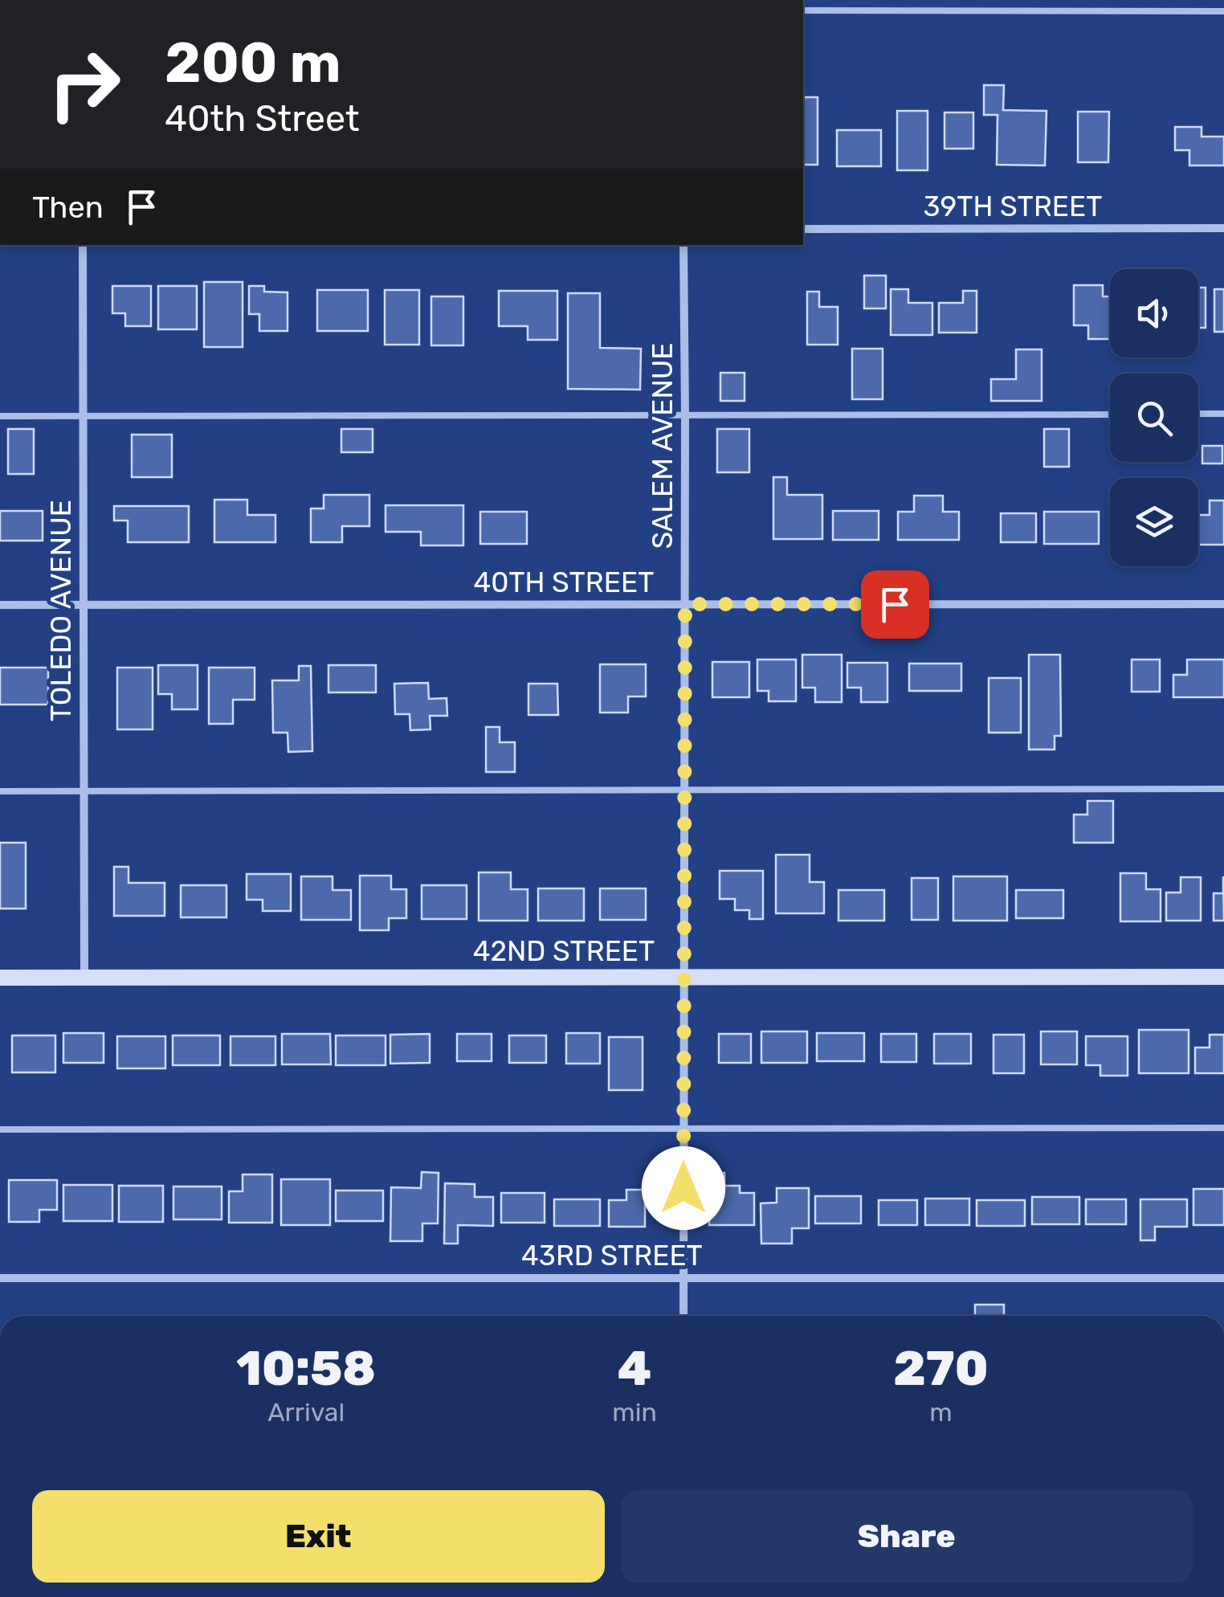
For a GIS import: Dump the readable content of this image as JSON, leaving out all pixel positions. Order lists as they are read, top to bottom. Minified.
{"streets":{"street":["39TH STREET","SALEM AVENUE","40TH STREET","TOLEDO AVENUE","42ND STREET","43RD STREET"]},"crossings":[["SALEM AVENUE","40TH STREET"],["SALEM AVENUE","42ND STREET"],["SALEM AVENUE","43RD STREET"],["40TH STREET","TOLEDO AVENUE"],["TOLEDO AVENUE","42ND STREET"]],"page":{"turn":["200 m","40th Street"],"then":"Then","eta":["10:58","Arrival","4","min","270","m"],"buttons":["Exit","Share"]}}
